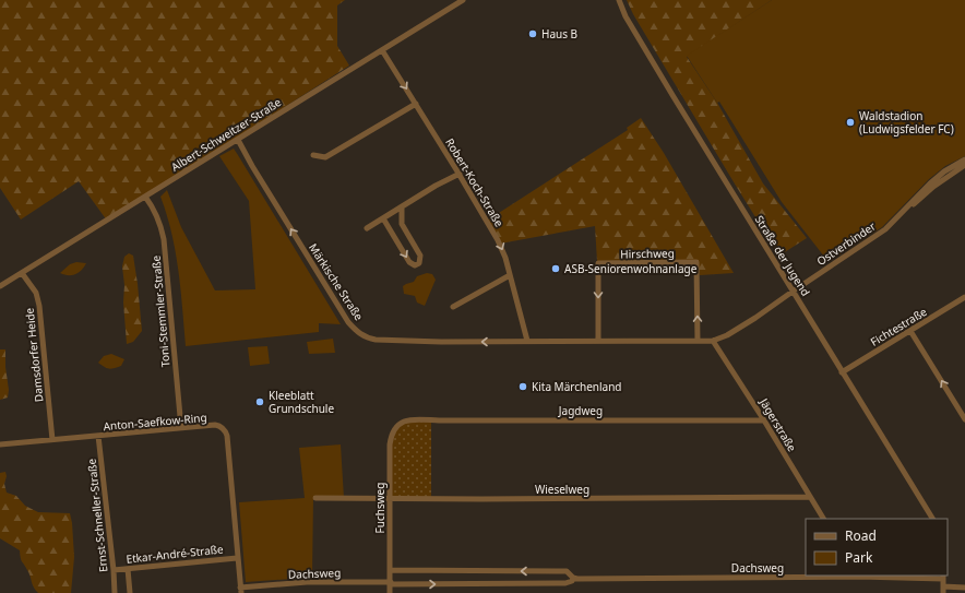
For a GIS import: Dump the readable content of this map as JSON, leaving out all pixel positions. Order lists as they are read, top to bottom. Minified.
{"streets":{"street":["Albert-Schweitzer-Straße","Robert-Koch-Straße","Ostverbinder","Hirschweg","Straße der Jugend","Märkische Straße","Toni-Stemmler-Straße","Fichtestraße","Damsdorfer Heide","Jagdweg","Anton-Saefkow-Ring","Jägerstraße","Wieselweg","Fuchsweg","Ernst-Schneller-Straße","Etkar-André-Straße","Dachsweg"]},"crossings":[["Albert-Schweitzer-Straße","Robert-Koch-Straße"],["Albert-Schweitzer-Straße","Märkische Straße"],["Albert-Schweitzer-Straße","Toni-Stemmler-Straße"],["Albert-Schweitzer-Straße","Damsdorfer Heide"],["Robert-Koch-Straße","Märkische Straße"],["Ostverbinder","Straße der Jugend"],["Straße der Jugend","Fichtestraße"],["Toni-Stemmler-Straße","Anton-Saefkow-Ring"],["Damsdorfer Heide","Anton-Saefkow-Ring"],["Jagdweg","Jägerstraße"],["Jagdweg","Fuchsweg"],["Anton-Saefkow-Ring","Ernst-Schneller-Straße"],["Anton-Saefkow-Ring","Etkar-André-Straße"],["Anton-Saefkow-Ring","Dachsweg"],["Jägerstraße","Wieselweg"],["Wieselweg","Fuchsweg"],["Fuchsweg","Dachsweg"],["Ernst-Schneller-Straße","Etkar-André-Straße"]],"one_way":["Robert-Koch-Straße","Märkische Straße"],"places":["Haus B","Waldstadion (Ludwigsfelder FC)","ASB-Seniorenwohnanlage","Kita Märchenland","Kleeblatt Grundschule"],"legend":["Road","Park"]}
